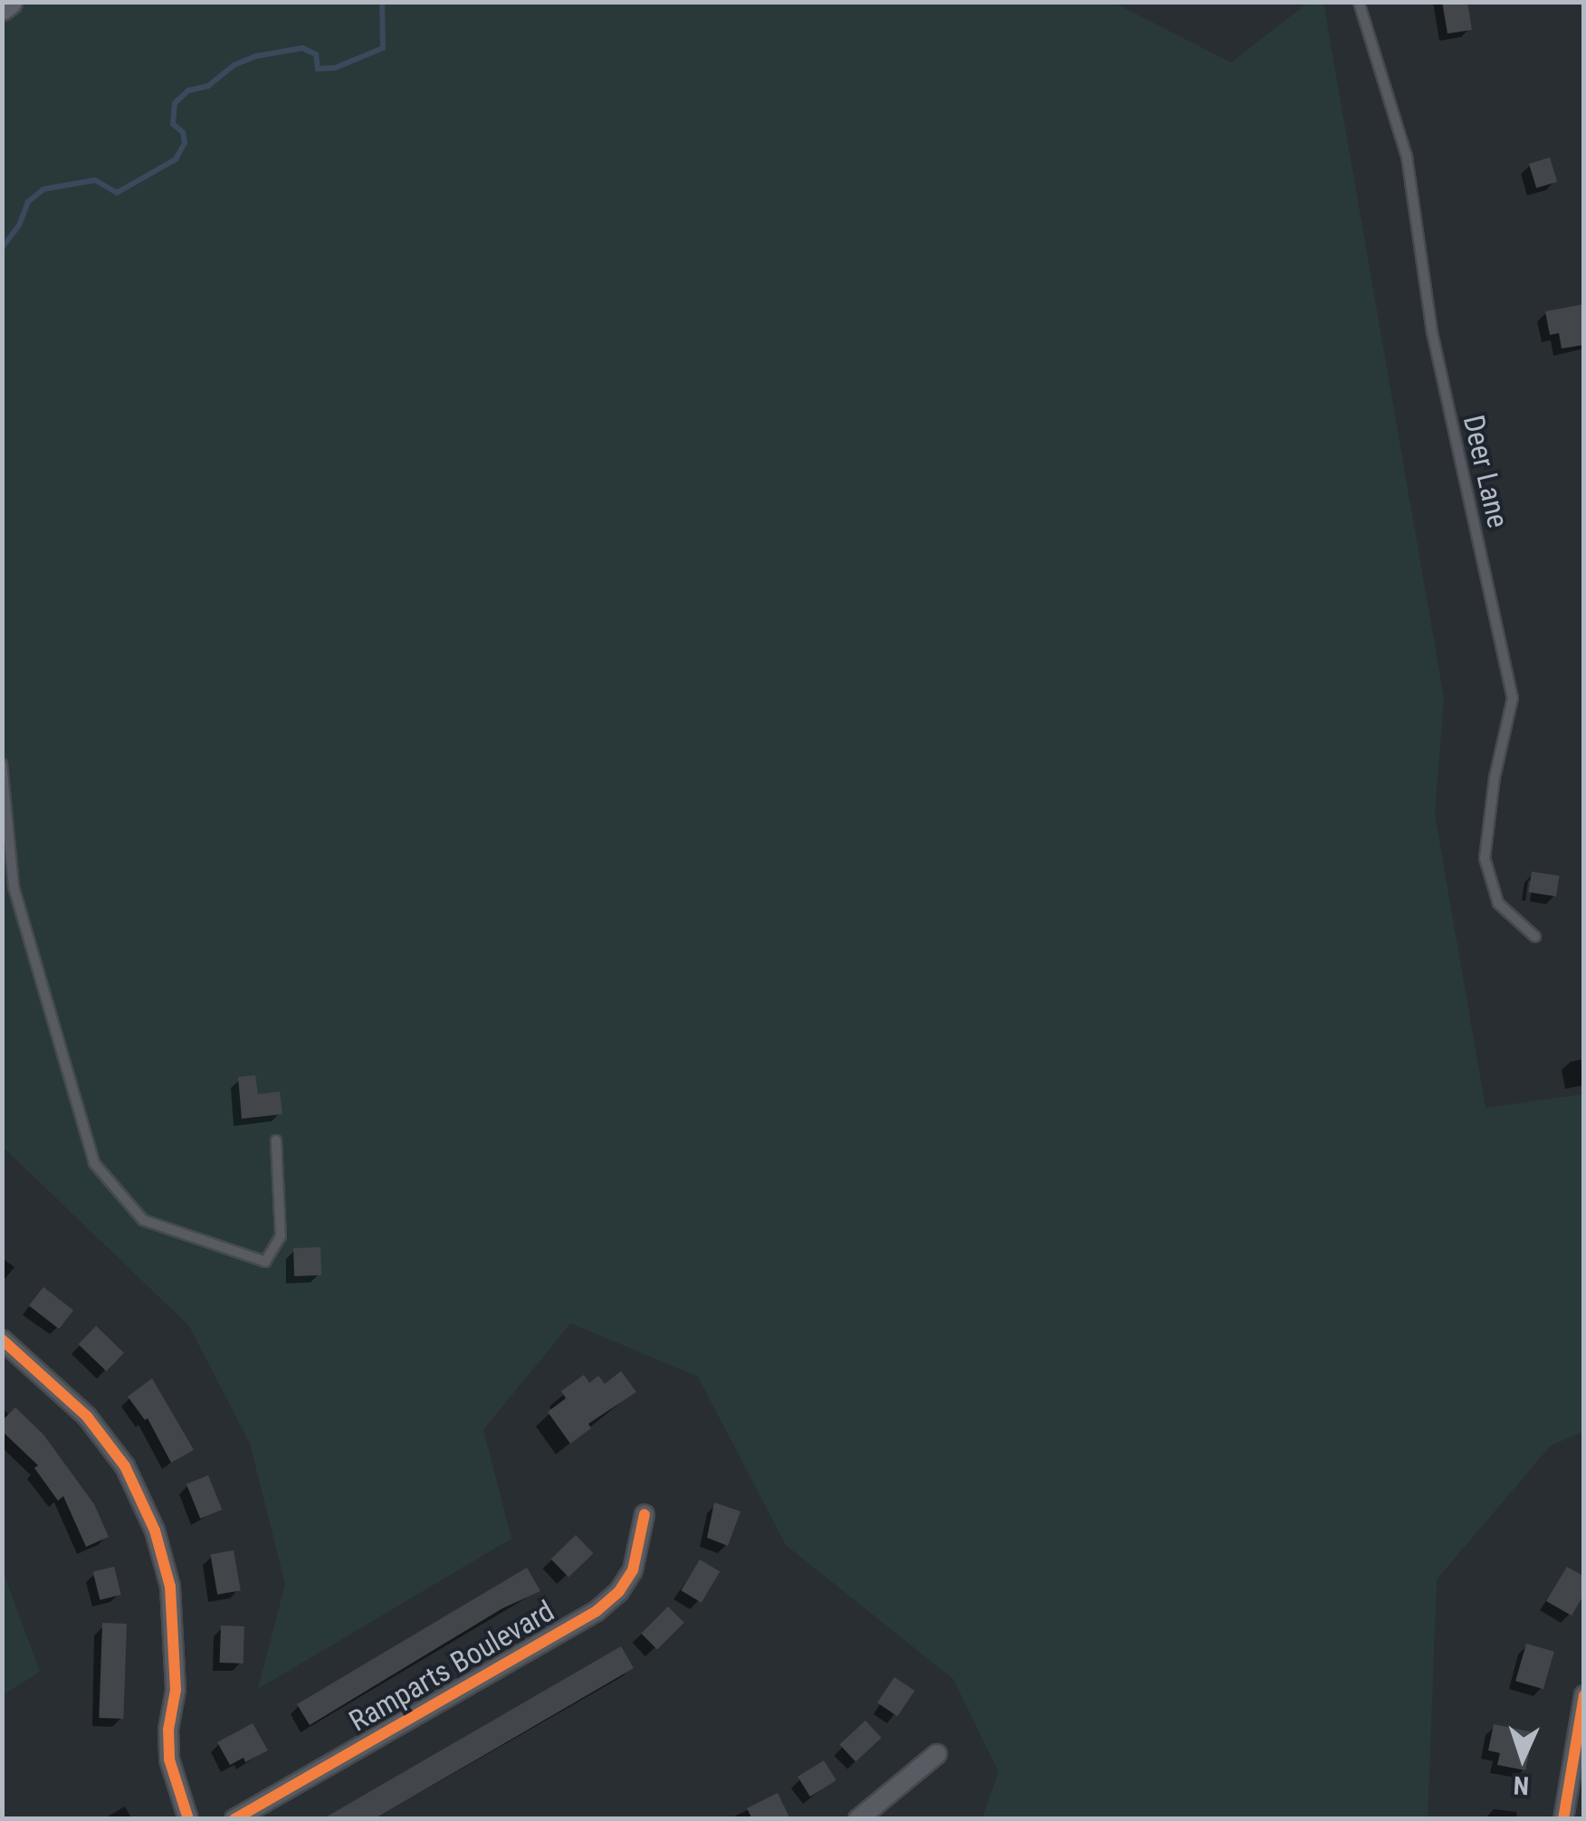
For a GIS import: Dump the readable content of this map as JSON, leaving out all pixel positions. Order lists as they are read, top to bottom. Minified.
{"streets":{"street":["Ramparts Boulevard"],"lane":["Deer Lane"]},"north":"bottom"}
